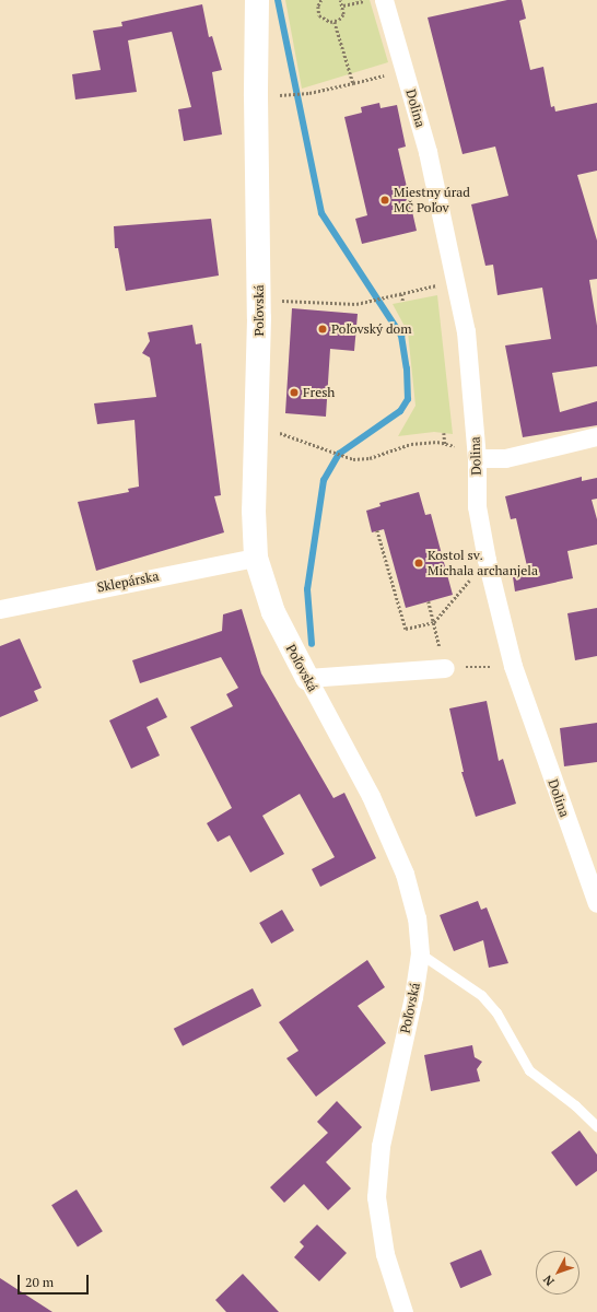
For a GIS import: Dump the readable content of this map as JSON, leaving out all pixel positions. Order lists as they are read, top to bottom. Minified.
{"streets":{"street":["Dolina","Poľovská","Sklepárska"]},"crossings":[["Poľovská","Sklepárska"]],"places":["Miestny úrad MČ Poľov","Poľovský dom","Fresh","Kostol sv. Michala archanjela"],"scale_bar":"20 m","north":"bottom left"}
